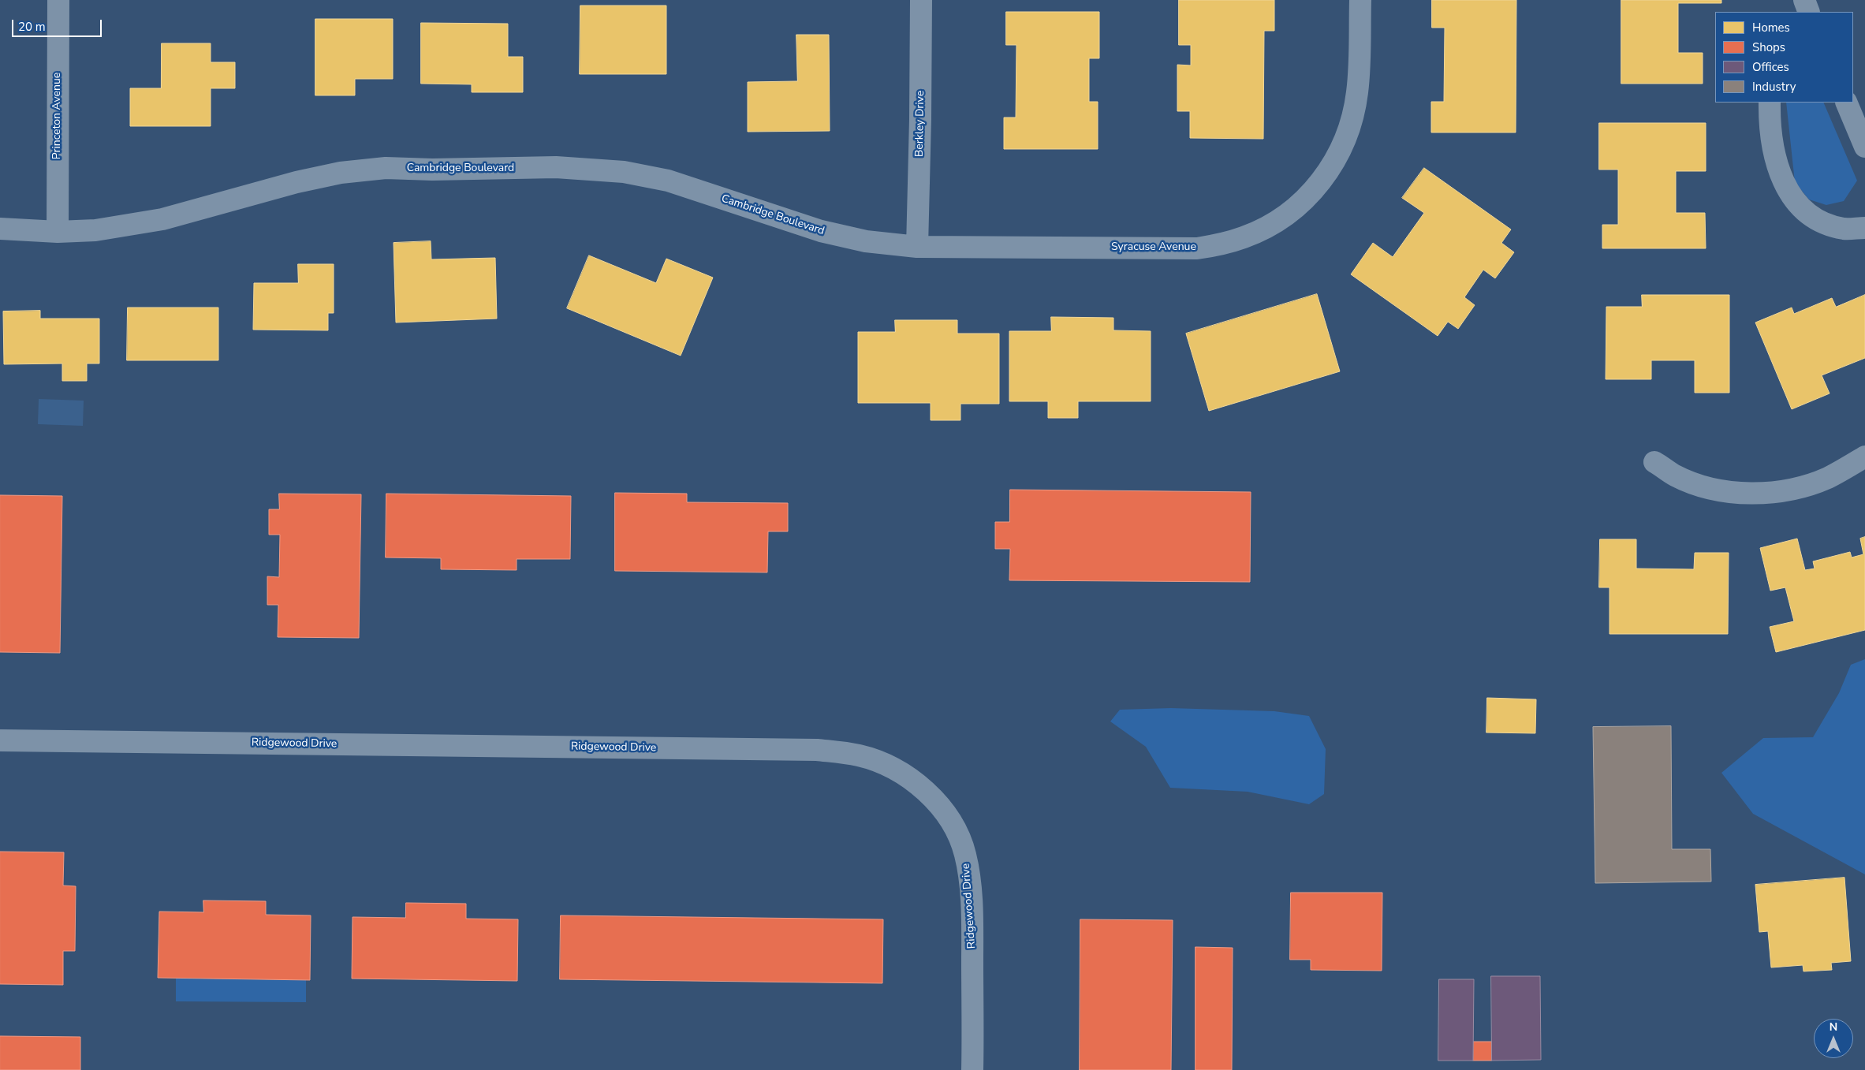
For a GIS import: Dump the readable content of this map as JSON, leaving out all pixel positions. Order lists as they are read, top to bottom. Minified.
{"streets":{"street":["Princeton Avenue","Berkley Drive","Cambridge Boulevard","Syracuse Avenue","Ridgewood Drive"]},"crossings":[["Princeton Avenue","Cambridge Boulevard"],["Berkley Drive","Cambridge Boulevard"],["Berkley Drive","Syracuse Avenue"],["Cambridge Boulevard","Syracuse Avenue"]],"legend":["Homes","Shops","Offices","Industry"],"scale_bar":"20 m","north":"top"}
